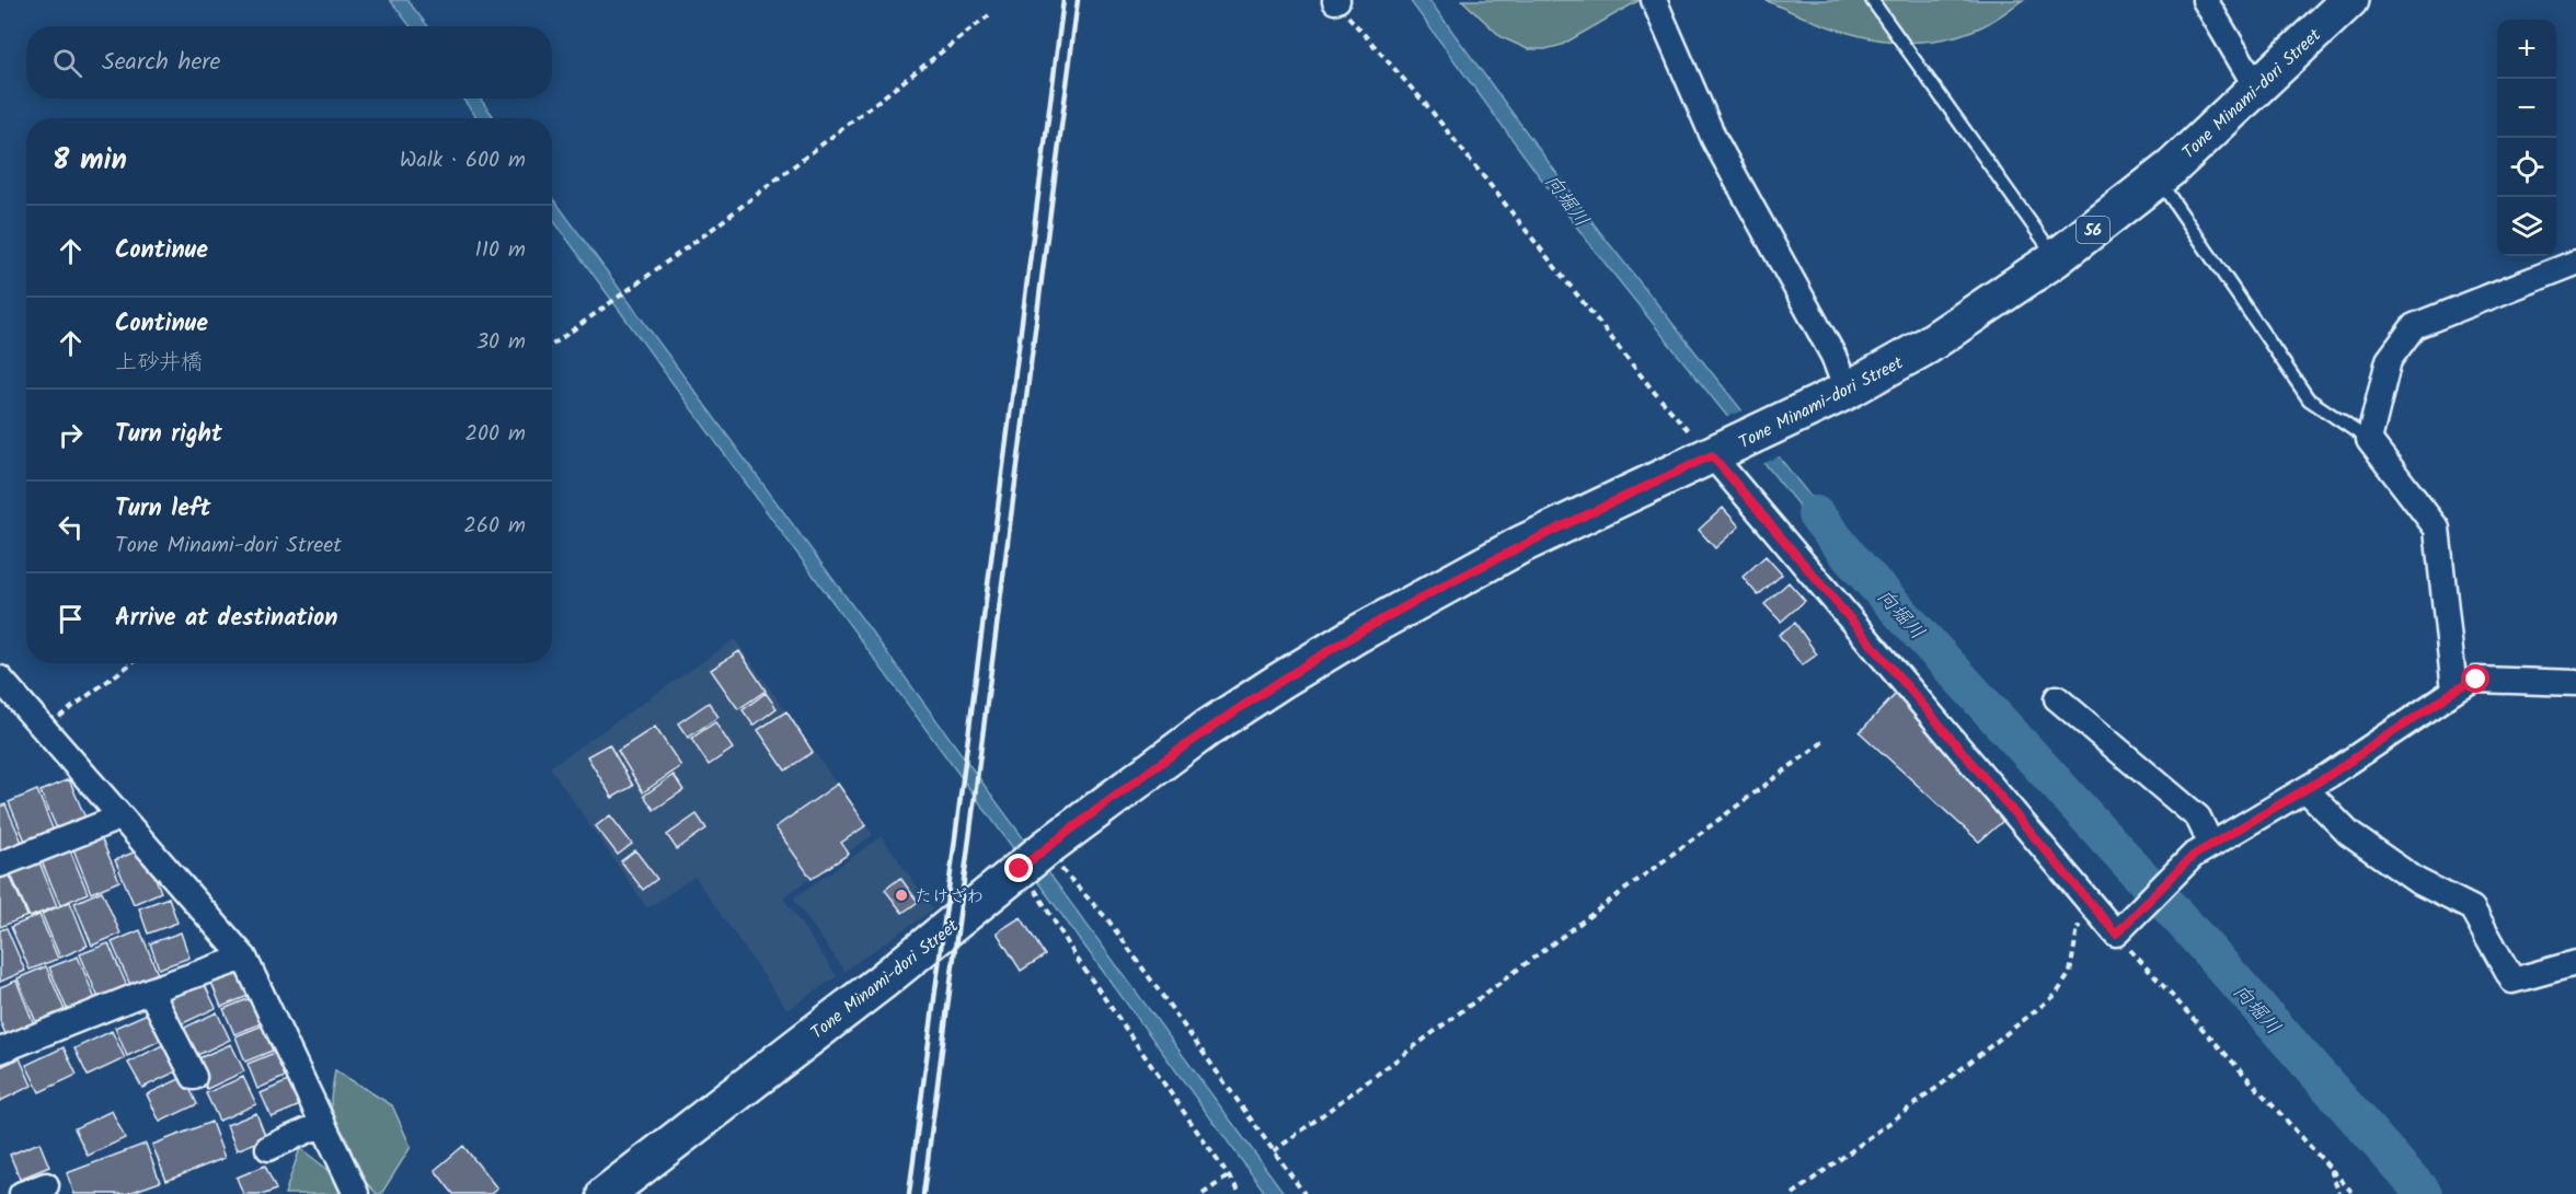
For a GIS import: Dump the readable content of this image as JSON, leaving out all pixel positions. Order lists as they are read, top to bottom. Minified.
{"streets":{"main road":["Tone Minami-dori Street","56"]},"water":["向堀川"],"places":["たけざわ"],"page":{"map_buttons":["+","−"],"search":"Search here","heading":["8 min","Walk · 600 m"],"list":[["Continue","110 m"],["Continue","上砂井橋","30 m"],["Turn right","200 m"],["Turn left","Tone Minami-dori Street","260 m"],"Arrive at destination"]}}
